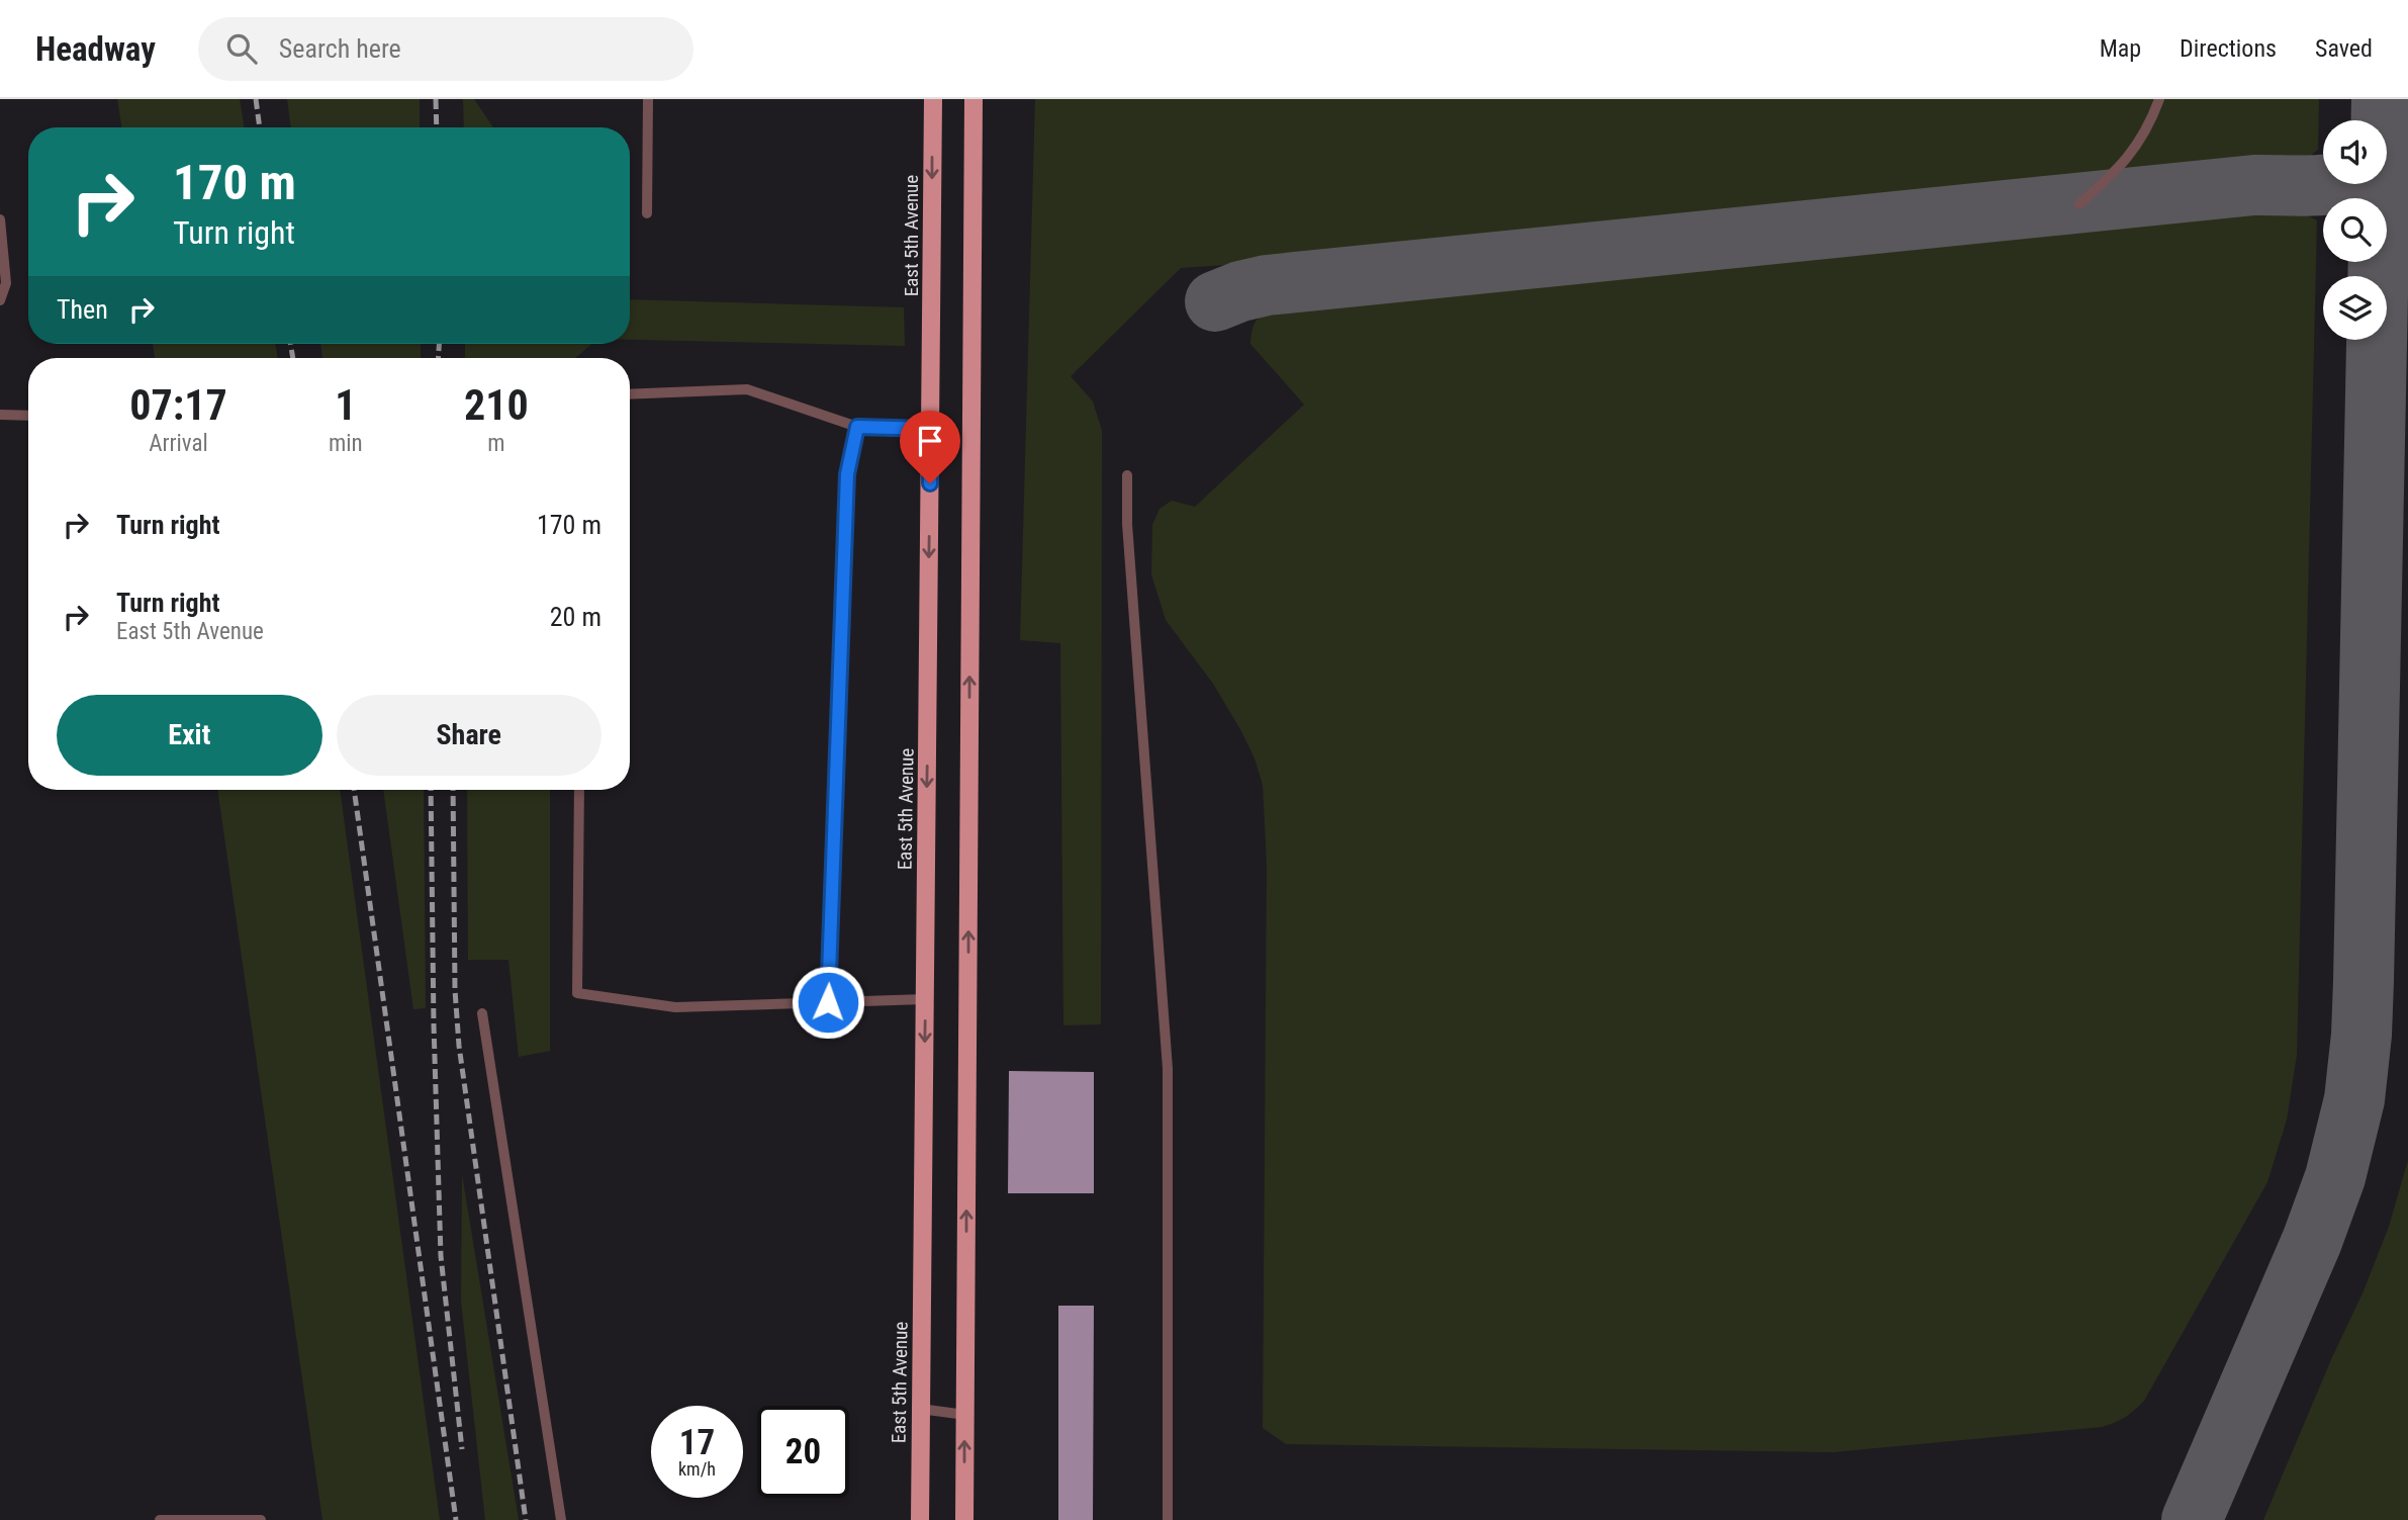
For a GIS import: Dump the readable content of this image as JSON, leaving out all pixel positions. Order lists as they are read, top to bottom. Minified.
{"streets":{"main road":["East 5th Avenue"]},"page":{"header":"Headway","search":"Search here","nav":["Map","Directions","Saved"],"turn":["170 m","Turn right"],"then":"Then","eta":["07:17","Arrival","1","min","210","m"],"list":[{"name":"Turn right","value":"170 m"},{"name":"Turn right","note":"East 5th Avenue","value":"20 m"}],"buttons":["Exit","Share"],"speed":"17 km/h","limit":"20"}}
